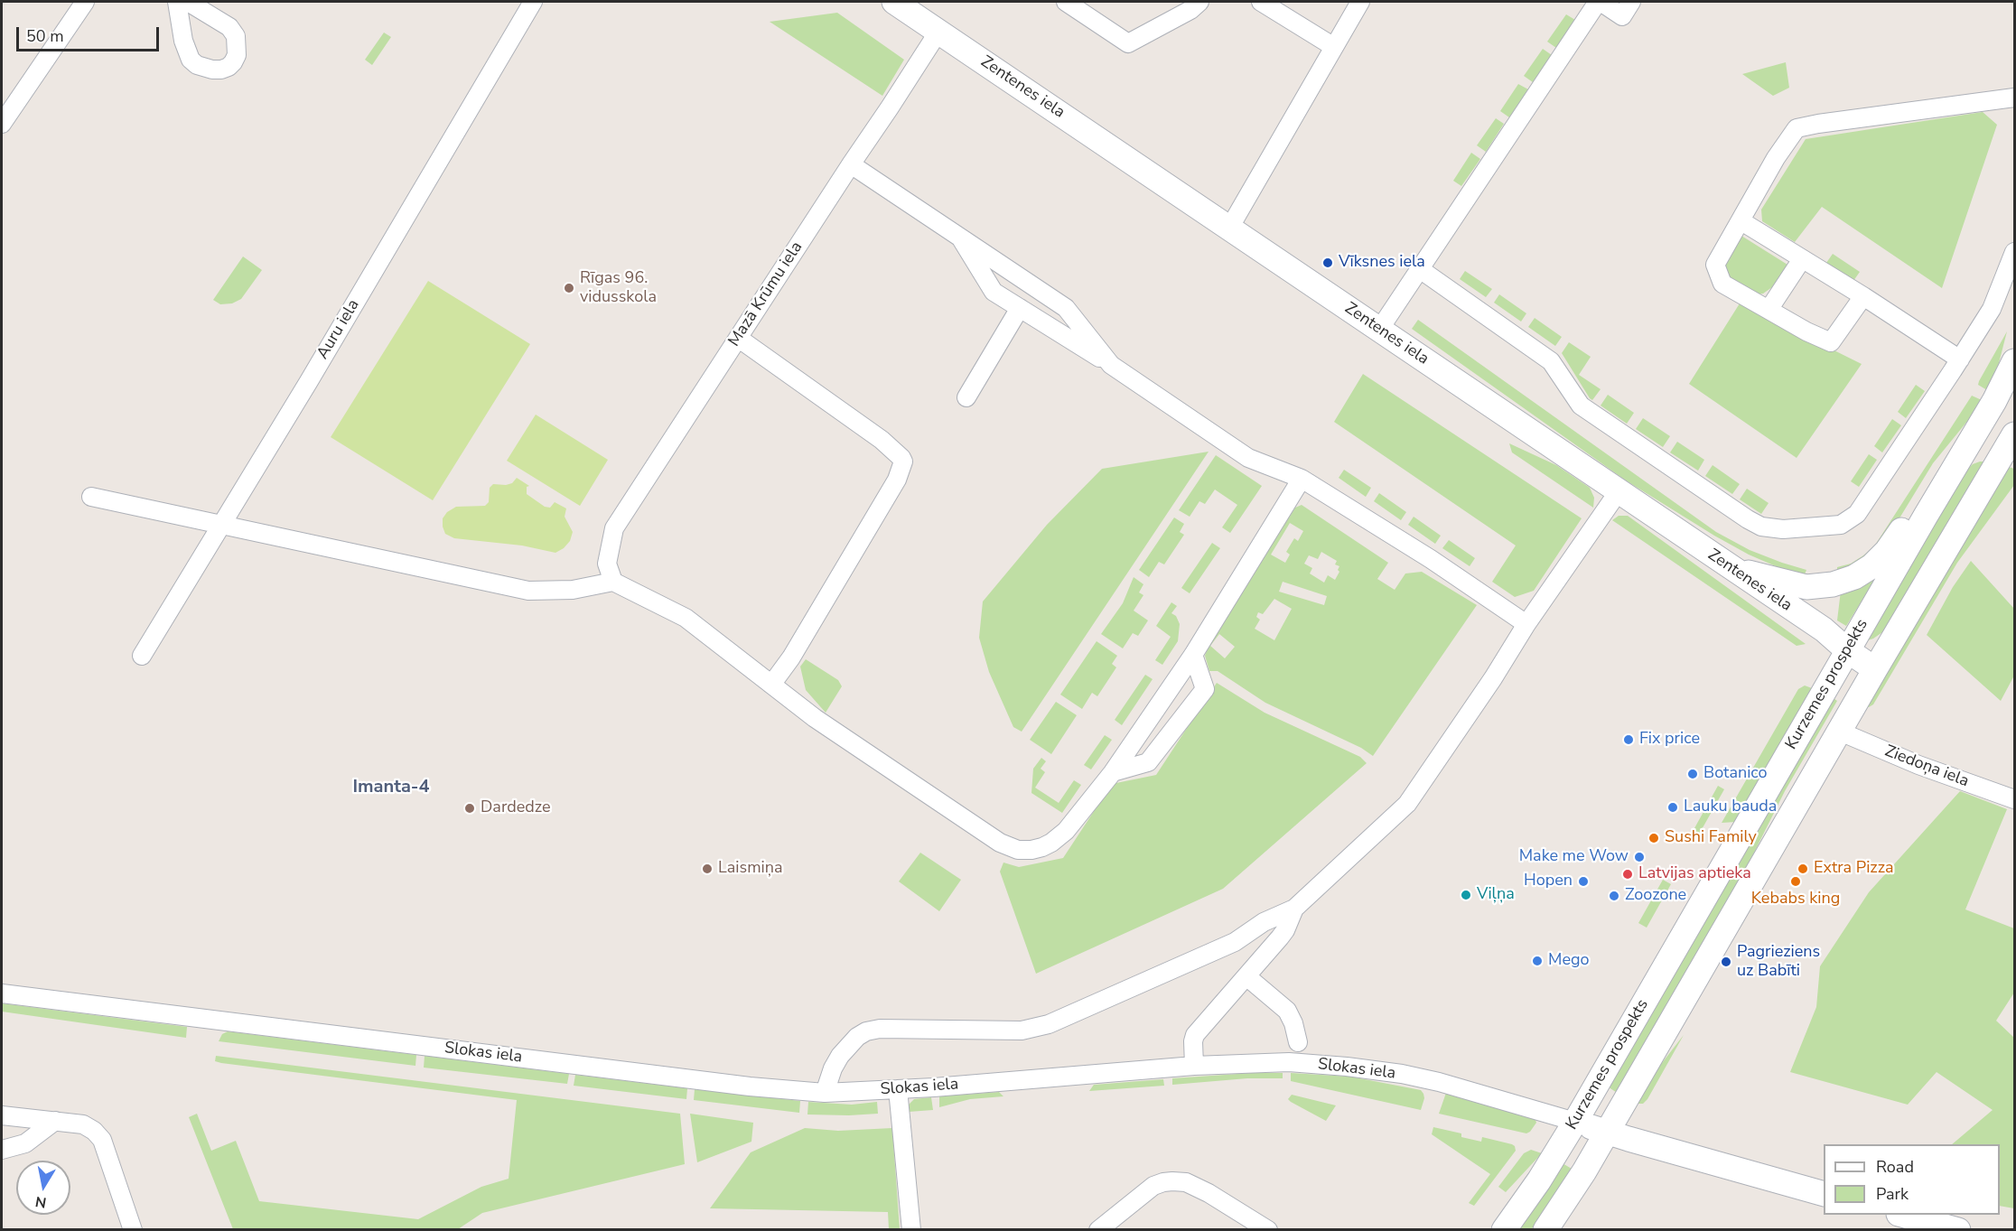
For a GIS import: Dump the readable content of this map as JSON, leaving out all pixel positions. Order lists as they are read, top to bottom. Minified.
{"streets":{"main road":["Zentenes iela","Kurzemes prospekts","Slokas iela"],"street":["Mazā Krūmu iela","Auru iela","Ziedoņa iela"]},"crossings":[["Zentenes iela","Mazā Krūmu iela"],["Zentenes iela","Kurzemes prospekts"],["Kurzemes prospekts","Ziedoņa iela"],["Kurzemes prospekts","Slokas iela"]],"districts":["Imanta-4"],"places":["Vīksnes iela","Rīgas 96. vidusskola","Fix price","Botanico","Lauku bauda","Dardedze","Sushi Family","Make me Wow","Laismiņa","Extra Pizza","Latvijas aptieka","Hopen","Kebabs king","Viļņa","Zoozone","Mego","Pagrieziens uz Babīti"],"legend":["Road","Park"],"scale_bar":"50 m","north":"bottom"}
